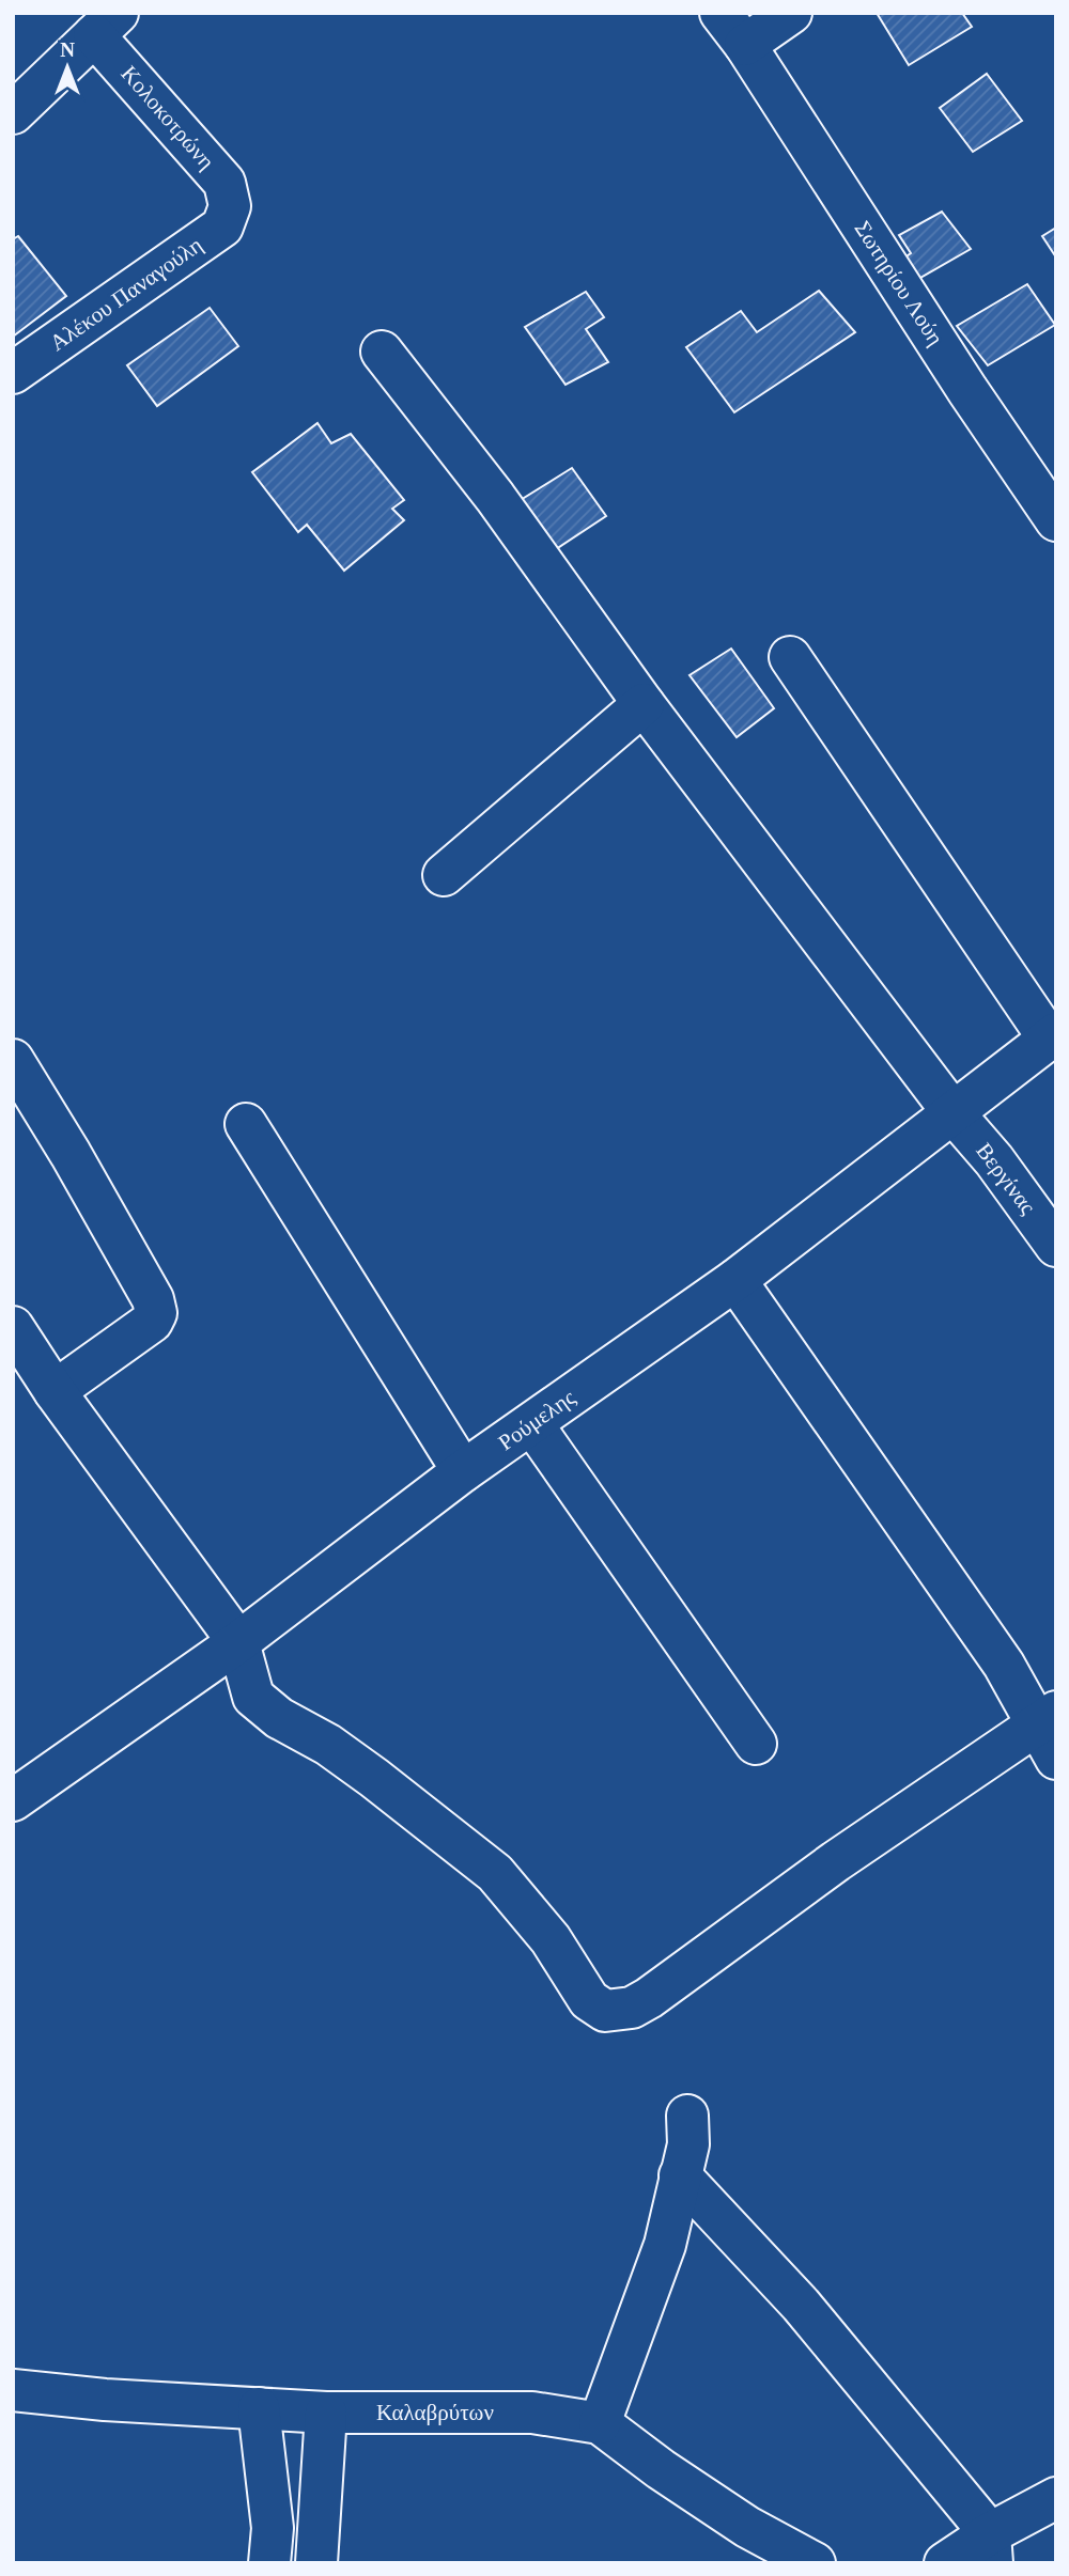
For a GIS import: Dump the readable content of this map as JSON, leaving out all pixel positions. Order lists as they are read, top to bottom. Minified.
{"streets":{"street":["Κολοκοτρώνη","Σωτηρίου Λούη","Αλέκου Παναγούλη","Βεργίνας","Ρούμελης","Καλαβρύτων"]},"crossings":[["Κολοκοτρώνη","Αλέκου Παναγούλη"],["Βεργίνας","Ρούμελης"]],"north":"top"}
